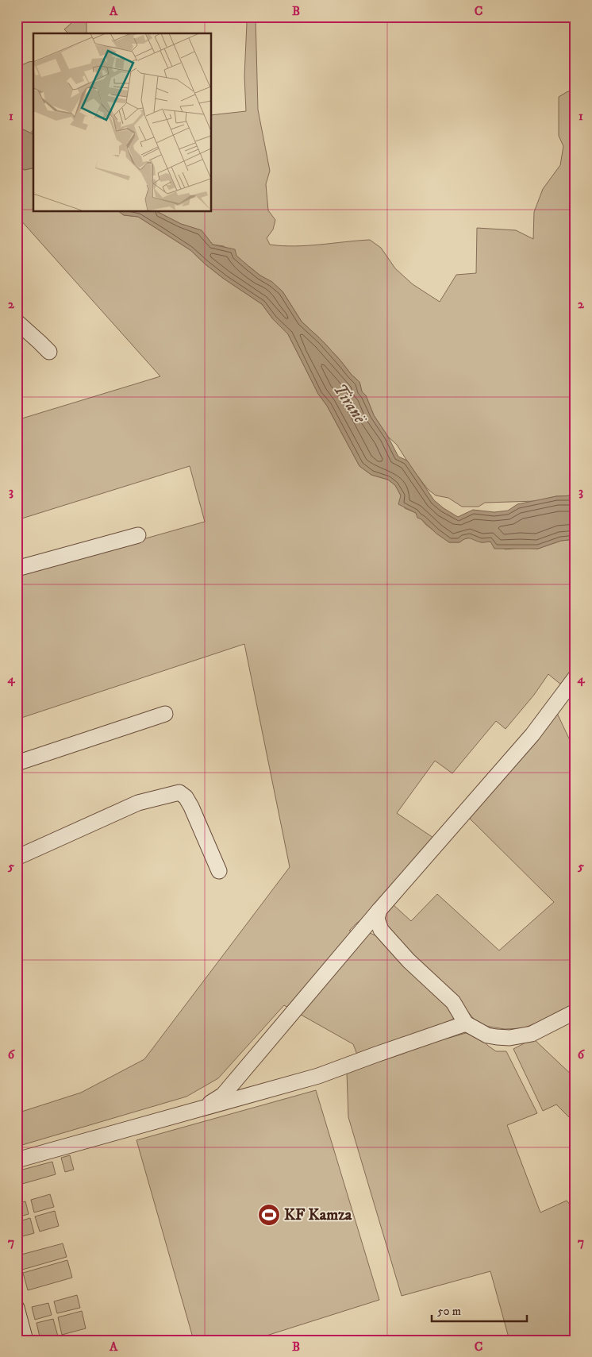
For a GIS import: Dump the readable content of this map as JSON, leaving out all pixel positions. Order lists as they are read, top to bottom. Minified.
{"water":["Tiranë"],"places":{"sports":["KF Kamza"]},"scale_bar":"50 m","grid":{"columns":["A","B","C"],"rows":["1","2","3","4","5","6","7"]}}
